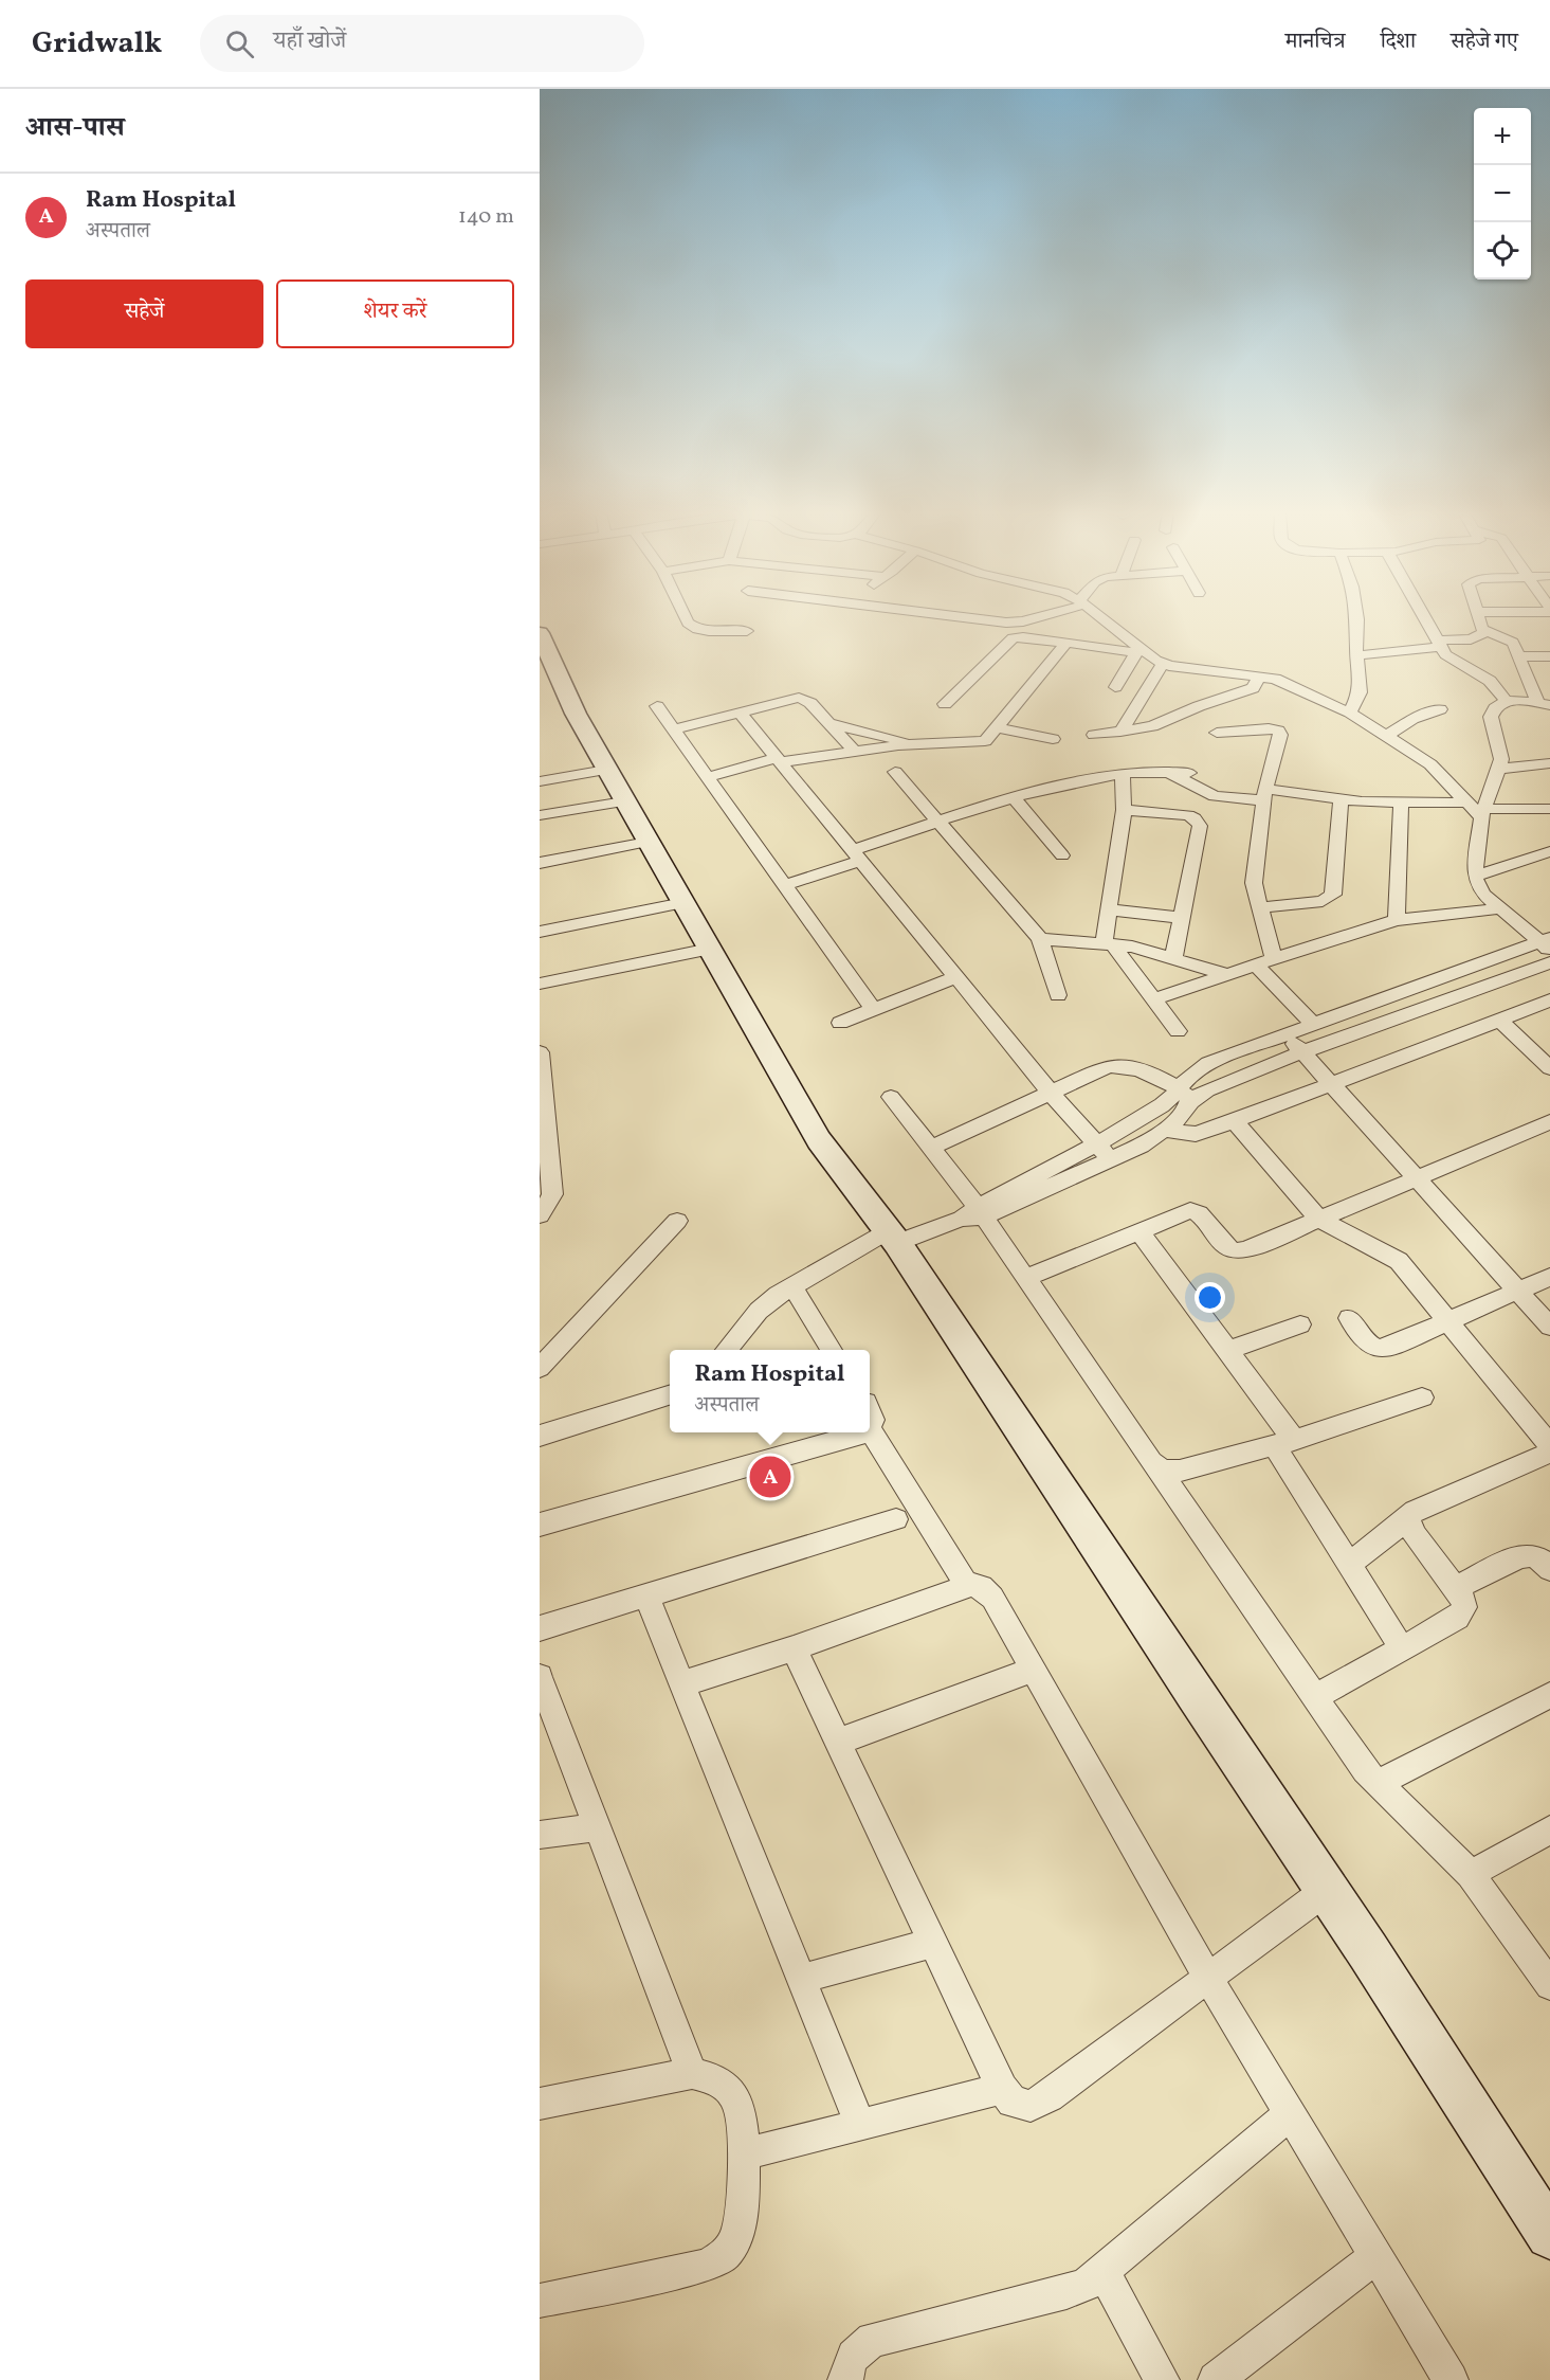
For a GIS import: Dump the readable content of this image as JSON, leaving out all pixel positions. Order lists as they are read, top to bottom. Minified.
{"page":{"header":"Gridwalk","search":"यहाँ खोजें","nav":["मानचित्र","दिशा","सहेजे गए"],"heading":"आस-पास","map_buttons":["+","−"],"list":[{"mark":"A","name":"Ram Hospital","note":"अस्पताल","value":"140 m"}],"buttons":["सहेजें","शेयर करें"],"popup":["Ram Hospital","अस्पताल"],"pins":"A"}}
